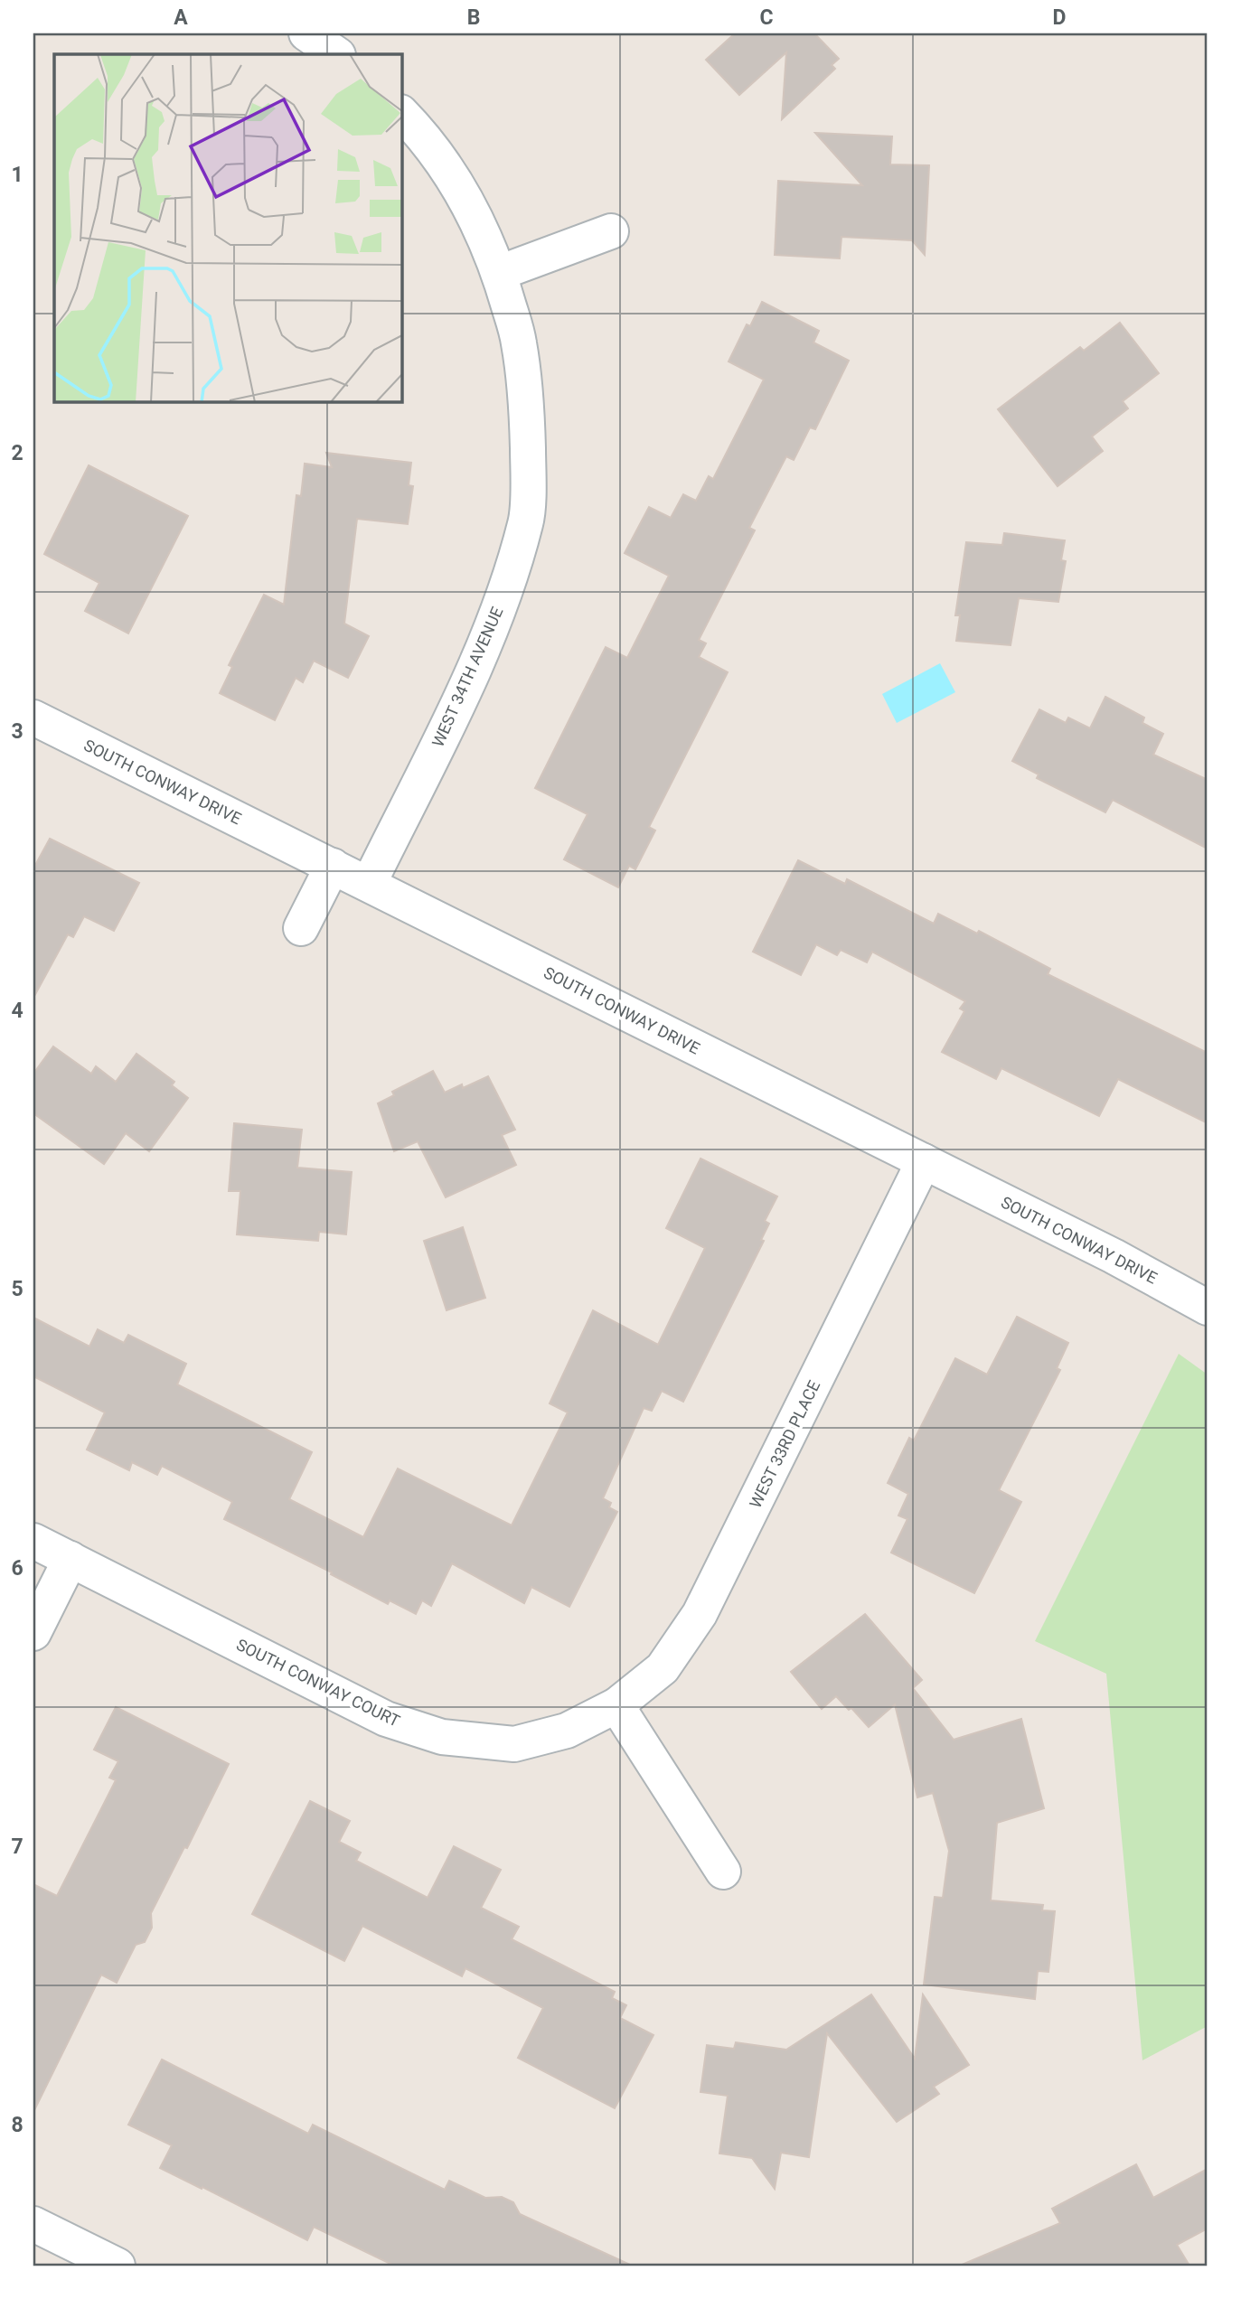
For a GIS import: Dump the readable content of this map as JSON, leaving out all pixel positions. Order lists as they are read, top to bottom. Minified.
{"streets":{"street":["WEST 34TH AVENUE","SOUTH CONWAY DRIVE","WEST 33RD PLACE","SOUTH CONWAY COURT"]},"crossings":[["WEST 34TH AVENUE","SOUTH CONWAY DRIVE"],["SOUTH CONWAY DRIVE","WEST 33RD PLACE"],["WEST 33RD PLACE","SOUTH CONWAY COURT"]],"grid":{"columns":["A","B","C","D"],"rows":["1","2","3","4","5","6","7","8"]}}
